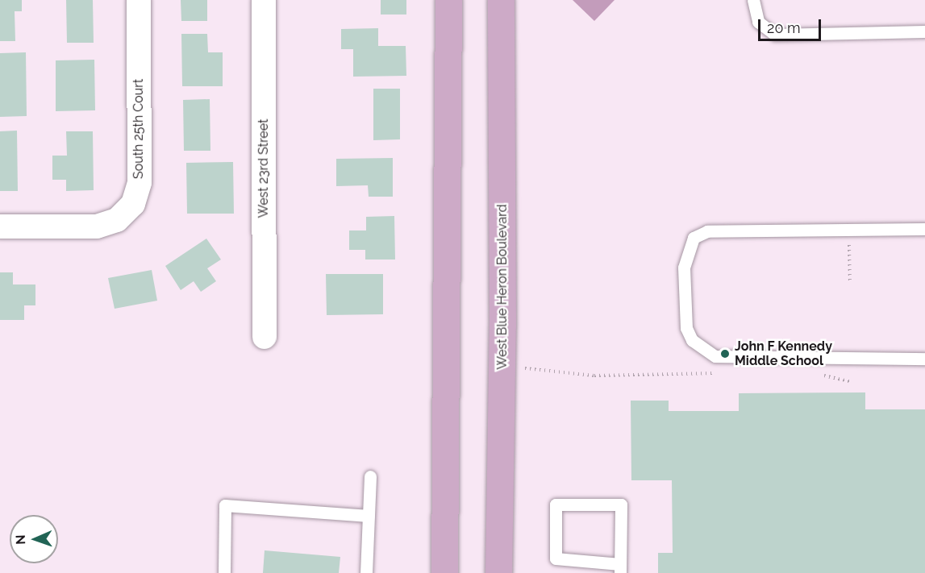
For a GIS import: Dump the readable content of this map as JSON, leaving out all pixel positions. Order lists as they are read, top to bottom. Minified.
{"streets":{"main road":["West Blue Heron Boulevard"],"street":["South 25th Court","West 23rd Street"]},"places":["John F Kennedy Middle School"],"scale_bar":"20 m","north":"left"}
